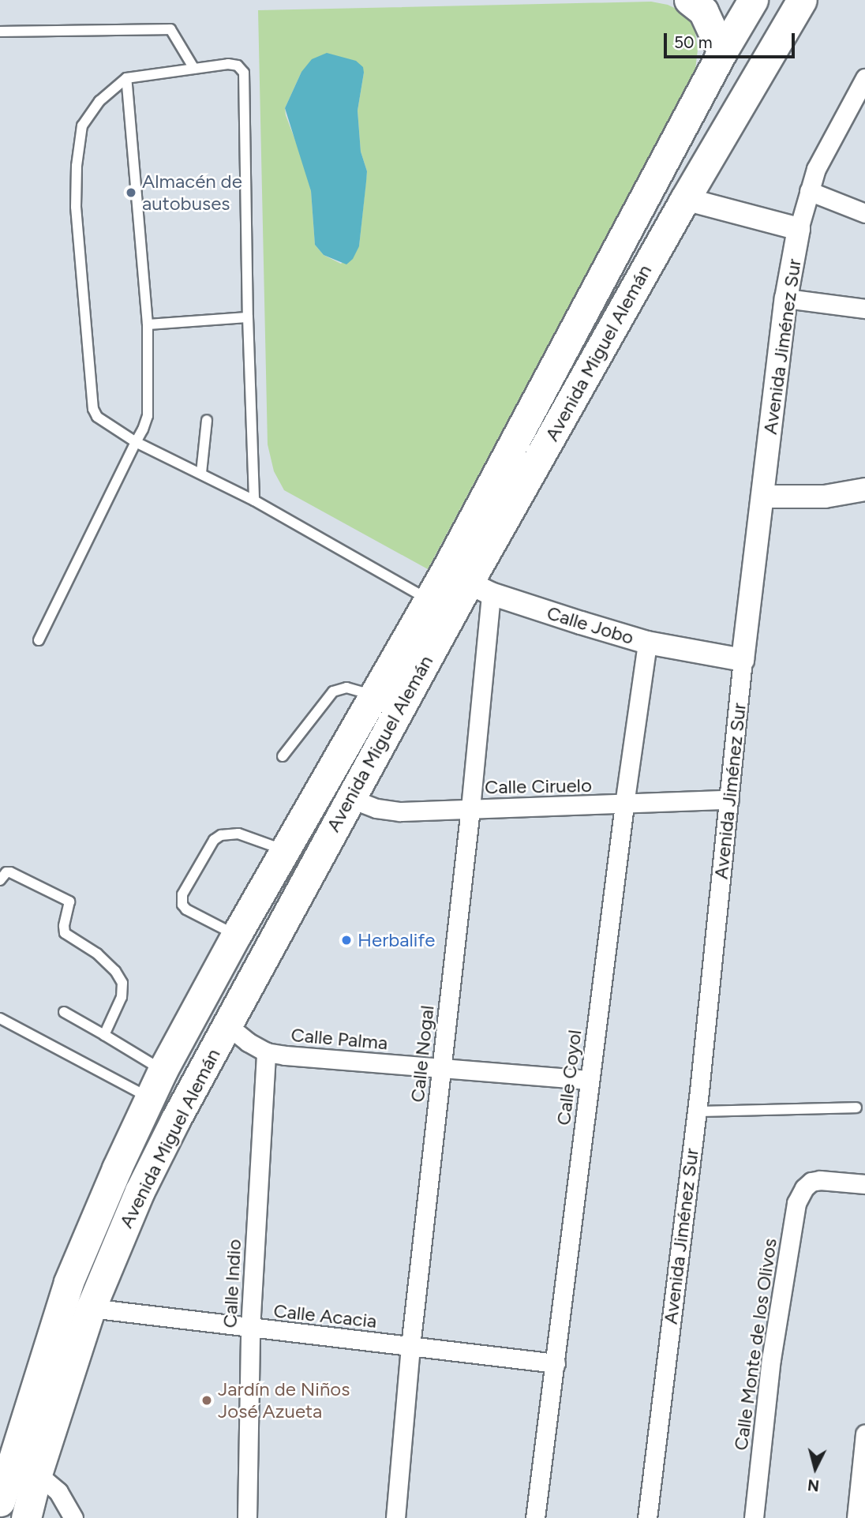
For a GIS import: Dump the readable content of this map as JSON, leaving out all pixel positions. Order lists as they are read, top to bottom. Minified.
{"streets":{"main road":["Avenida Miguel Alemán"],"street":["Avenida Jiménez Sur","Calle Jobo","Calle Ciruelo","Calle Palma","Calle Nogal","Calle Coyol","Calle Indio","Calle Acacia","Calle Monte de los Olivos"]},"crossings":[["Avenida Jiménez Sur","Calle Jobo"],["Avenida Jiménez Sur","Calle Ciruelo"],["Avenida Miguel Alemán","Calle Jobo"],["Avenida Miguel Alemán","Calle Ciruelo"],["Avenida Miguel Alemán","Calle Palma"],["Avenida Miguel Alemán","Calle Nogal"],["Avenida Miguel Alemán","Calle Acacia"],["Calle Jobo","Calle Nogal"],["Calle Jobo","Calle Coyol"],["Calle Ciruelo","Calle Nogal"],["Calle Ciruelo","Calle Coyol"],["Calle Palma","Calle Nogal"],["Calle Palma","Calle Coyol"],["Calle Palma","Calle Indio"],["Calle Nogal","Calle Acacia"],["Calle Coyol","Calle Acacia"],["Calle Indio","Calle Acacia"]],"places":["Almacén de autobuses","Herbalife","Jardín de Niños José Azueta"],"scale_bar":"50 m","north":"bottom"}
